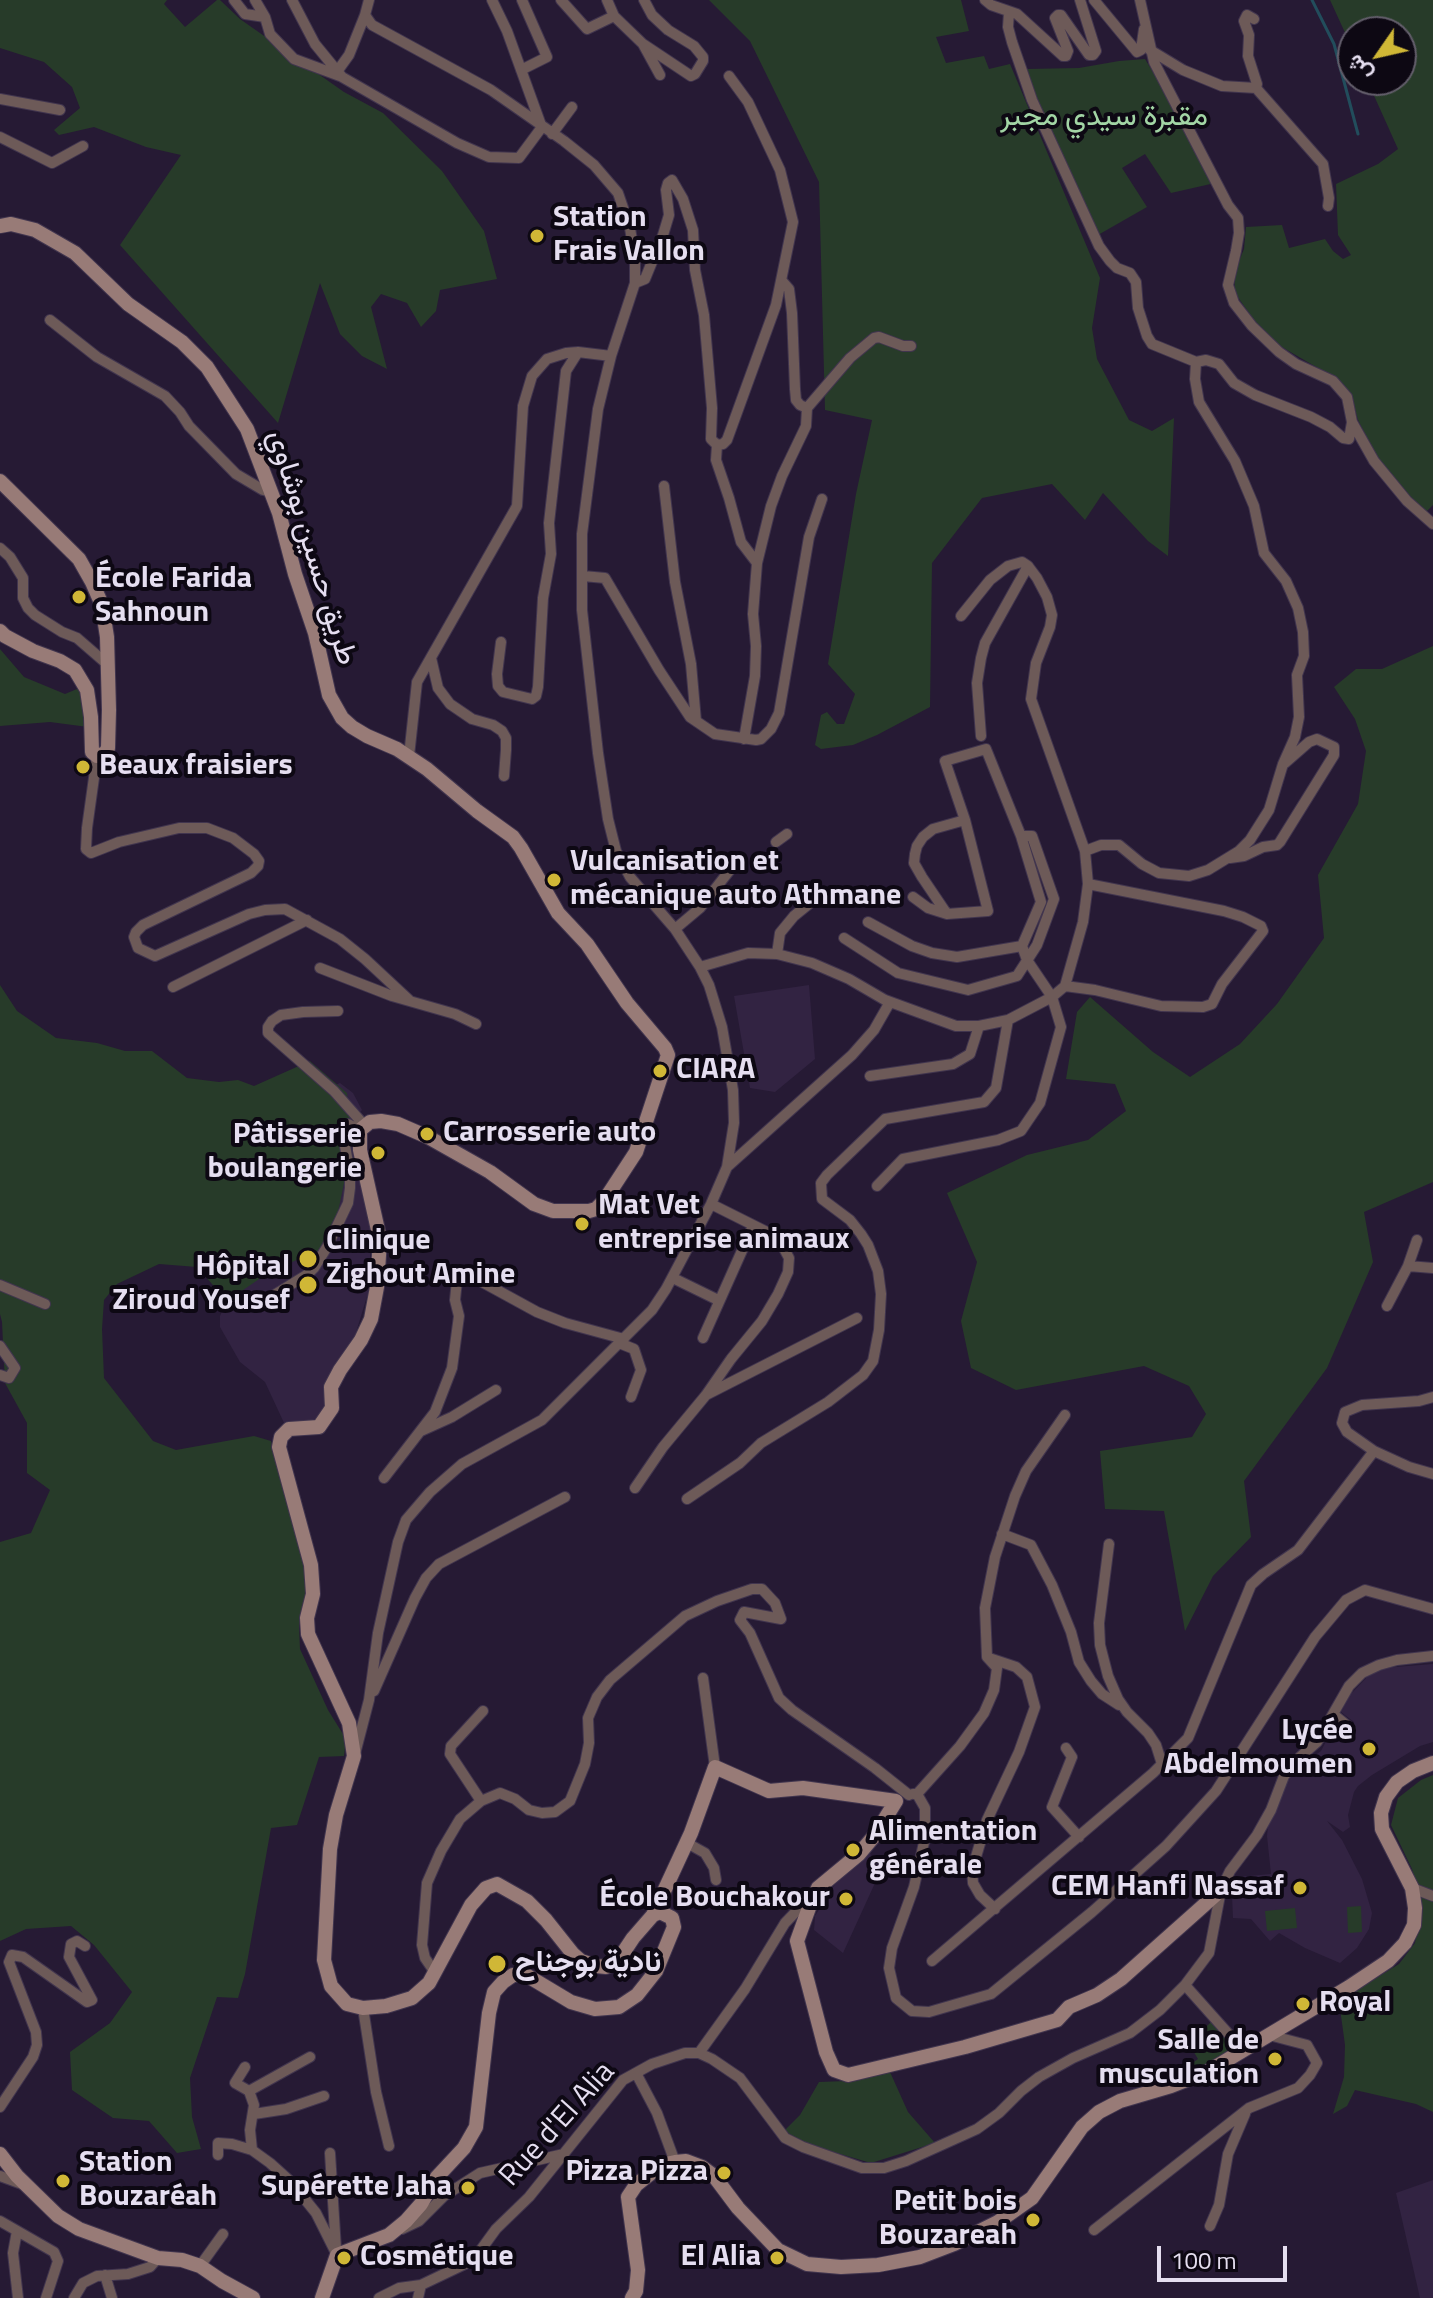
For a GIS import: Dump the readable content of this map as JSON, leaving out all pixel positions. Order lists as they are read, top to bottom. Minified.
{"streets":{"street":["طريق حسين بوشاوي","Rue d'El Alia"]},"parks":["مقبرة سيدي مجبر"],"places":["Station Frais Vallon","École Farida Sahnoun","Beaux fraisiers","Vulcanisation et mécanique auto Athmane","CIARA","Carrosserie auto","Pâtisserie boulangerie","Mat Vet entreprise animaux","Clinique Zighout Amine","Hôpital Ziroud Yousef","Lycée Abdelmoumen","Alimentation générale","CEM Hanfi Nassaf","École Bouchakour","نادية بوجناح","Royal","Salle de musculation","Pizza Pizza","Station Bouzaréah","Supérette Jaha","Petit bois Bouzareah","Cosmétique","El Alia"],"scale_bar":"100 m","north":"bottom left"}
